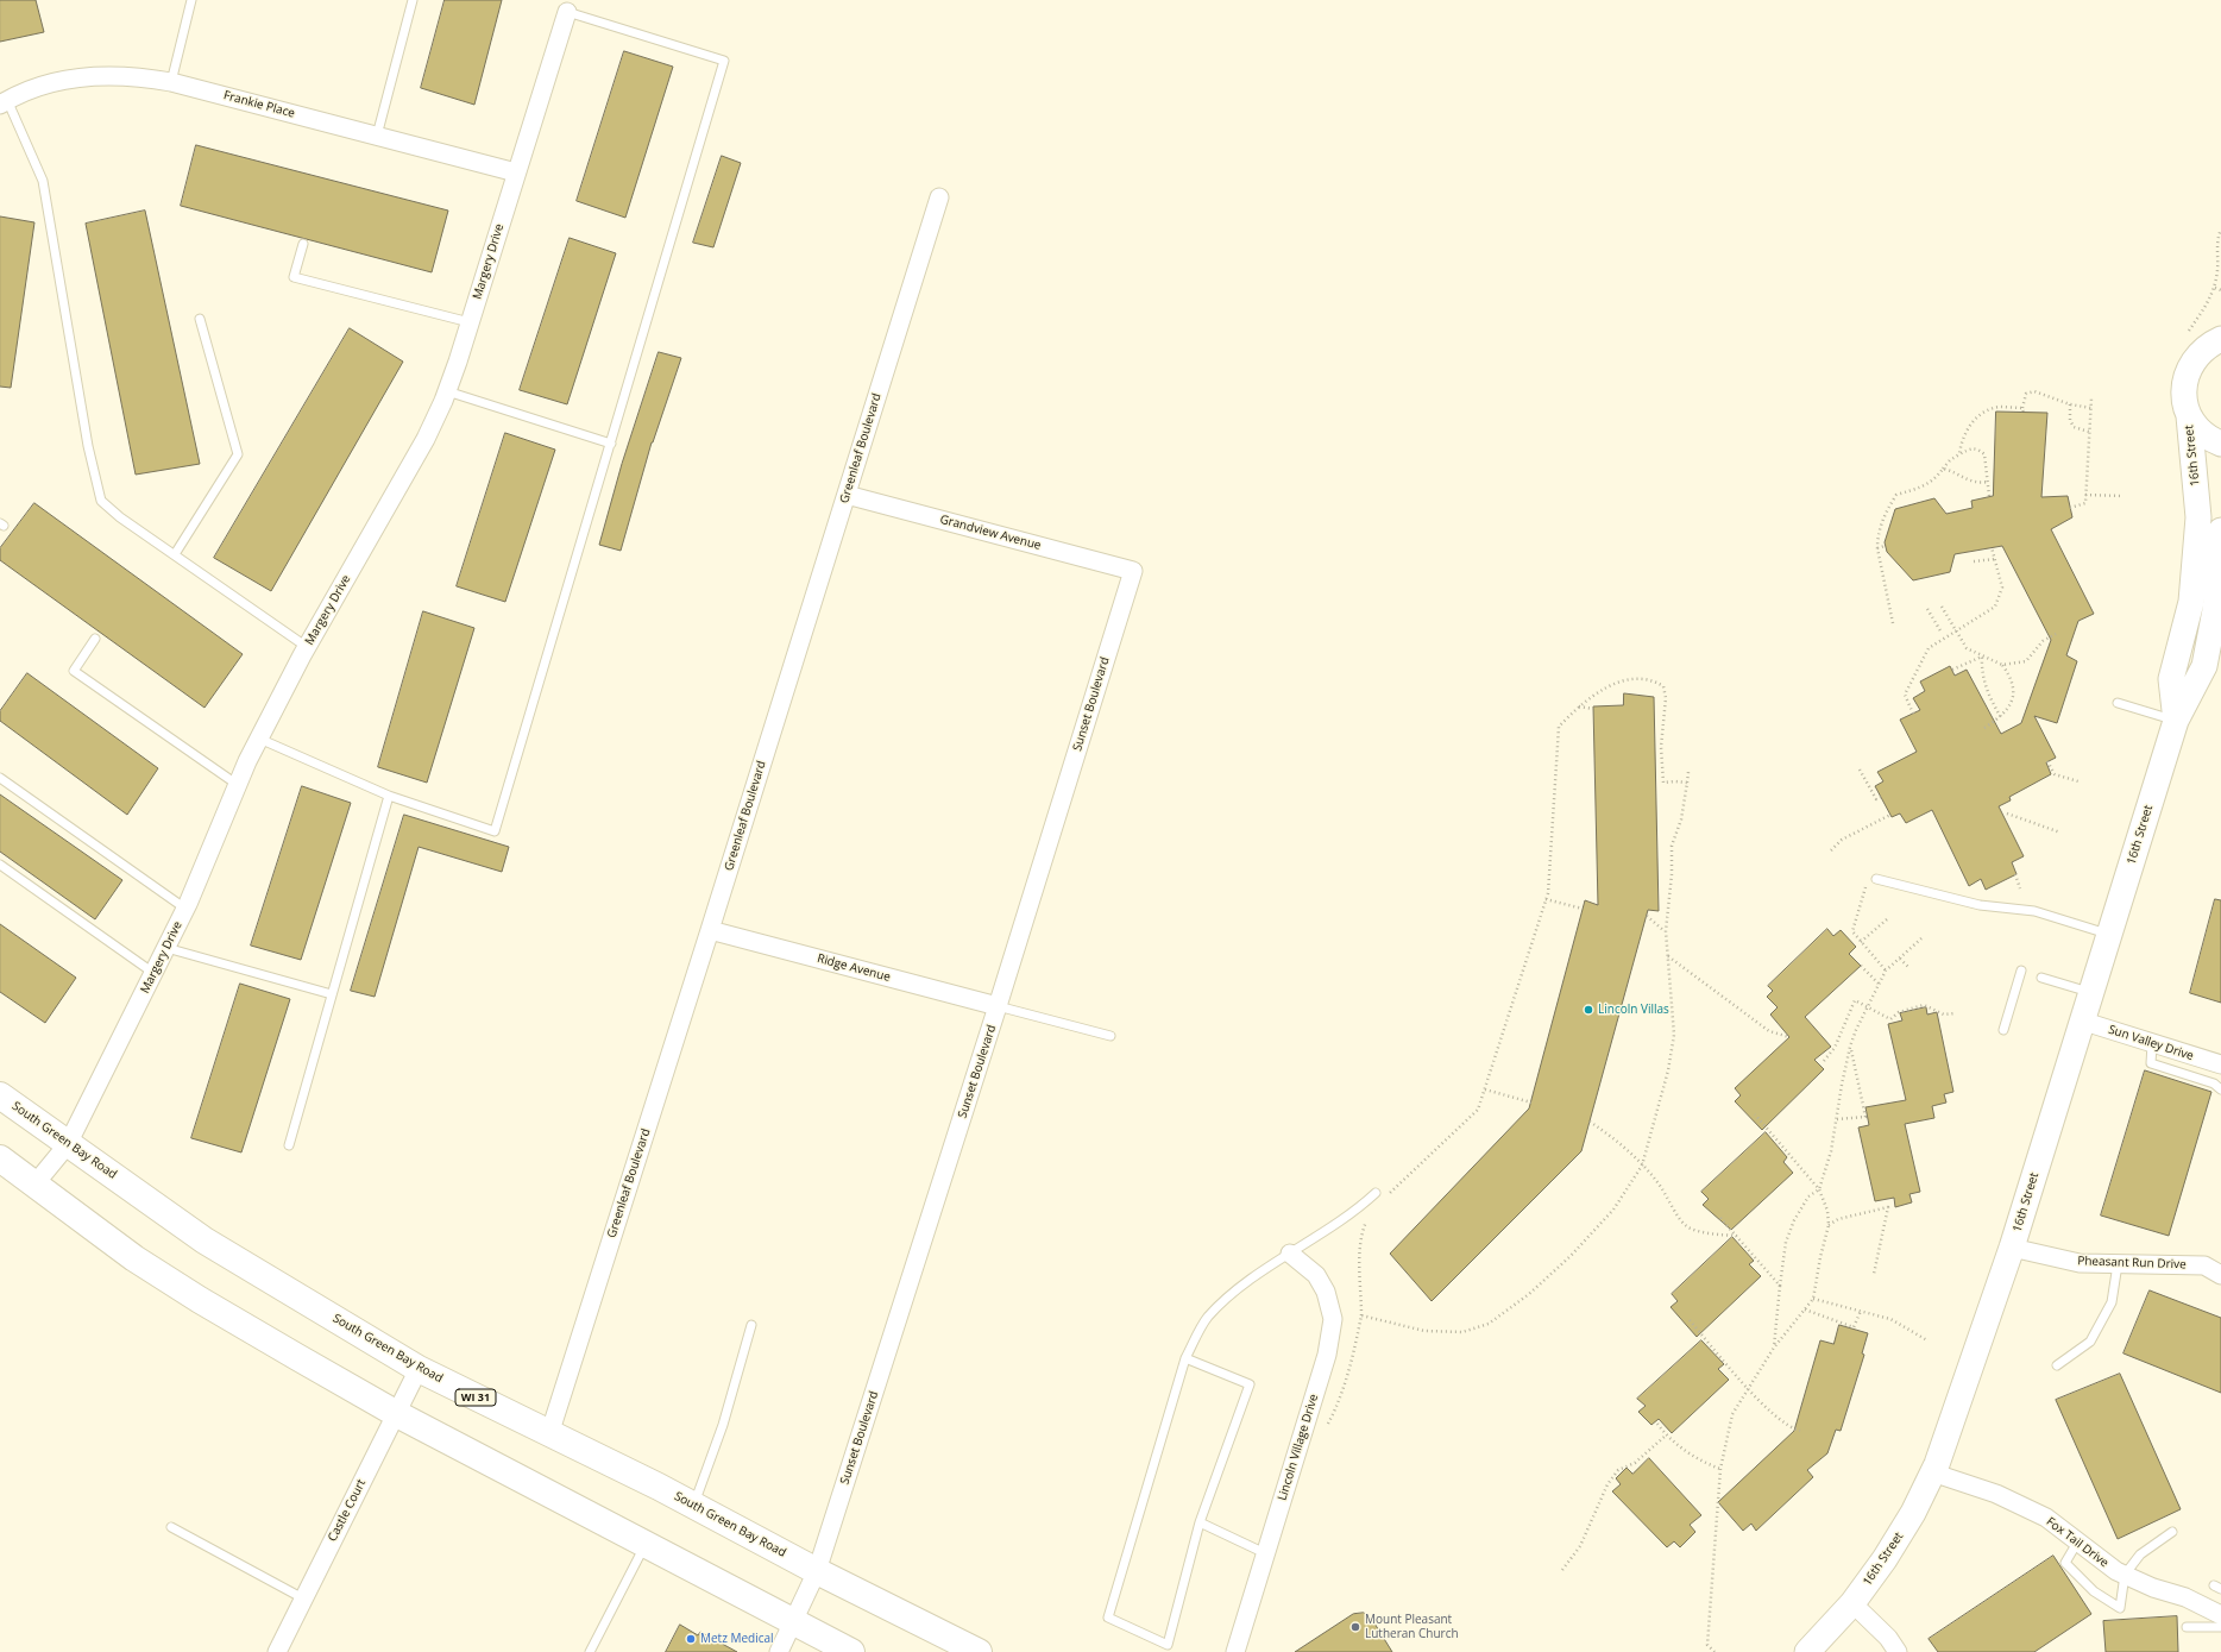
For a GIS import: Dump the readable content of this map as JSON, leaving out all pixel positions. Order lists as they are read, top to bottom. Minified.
{"streets":{"main road":["South Green Bay Road","WI 31"],"street":["Frankie Place","Margery Drive","Greenleaf Boulevard","16th Street","Grandview Avenue","Sunset Boulevard","Ridge Avenue","Sun Valley Drive","Pheasant Run Drive","Lincoln Village Drive","Castle Court","Fox Tail Drive"]},"crossings":[["Frankie Place","Margery Drive"],["Margery Drive","South Green Bay Road"],["Greenleaf Boulevard","Grandview Avenue"],["Greenleaf Boulevard","Ridge Avenue"],["Greenleaf Boulevard","South Green Bay Road"],["16th Street","Sun Valley Drive"],["16th Street","Pheasant Run Drive"],["16th Street","Fox Tail Drive"],["Grandview Avenue","Sunset Boulevard"],["Sunset Boulevard","Ridge Avenue"],["Sunset Boulevard","South Green Bay Road"],["South Green Bay Road","Castle Court"]],"places":["Lincoln Villas","Mount Pleasant Lutheran Church","Metz Medical"]}
